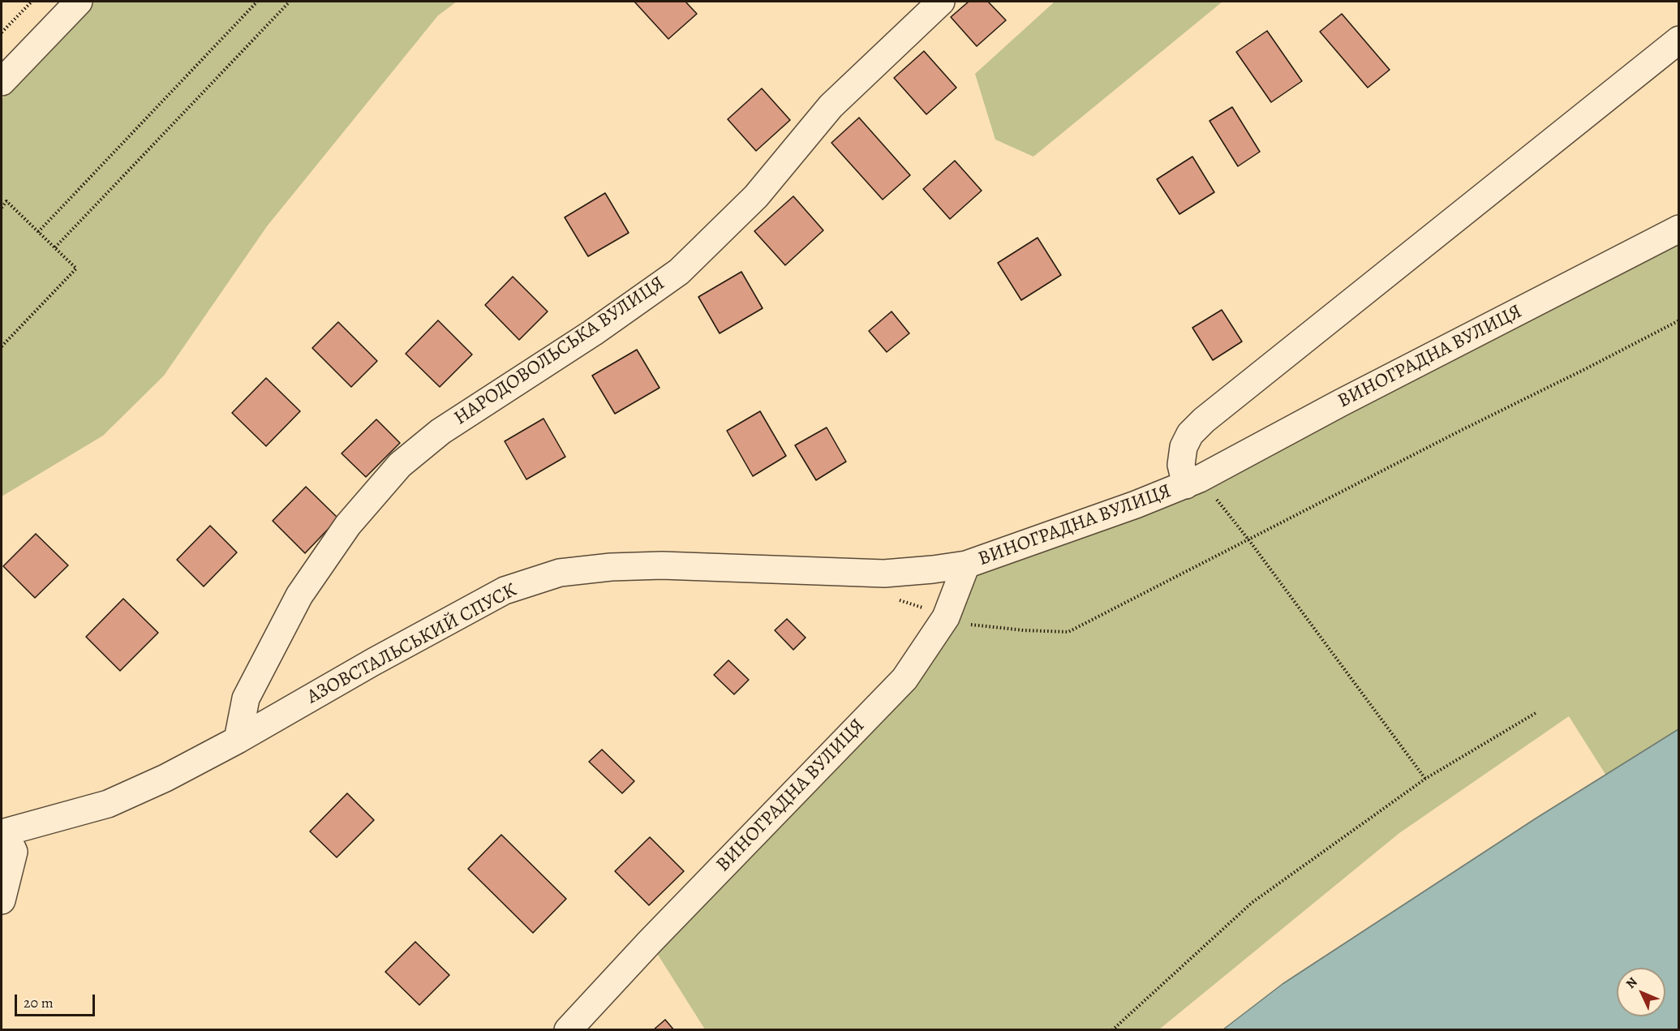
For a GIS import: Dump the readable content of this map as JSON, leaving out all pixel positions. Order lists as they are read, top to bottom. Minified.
{"streets":{"street":["НАРОДОВОЛЬСЬКА ВУЛИЦЯ","ВИНОГРАДНА ВУЛИЦЯ","АЗОВСТАЛЬСЬКИЙ СПУСК"]},"crossings":[["НАРОДОВОЛЬСЬКА ВУЛИЦЯ","АЗОВСТАЛЬСЬКИЙ СПУСК"],["ВИНОГРАДНА ВУЛИЦЯ","АЗОВСТАЛЬСЬКИЙ СПУСК"]],"scale_bar":"20 m","north":"top left"}
